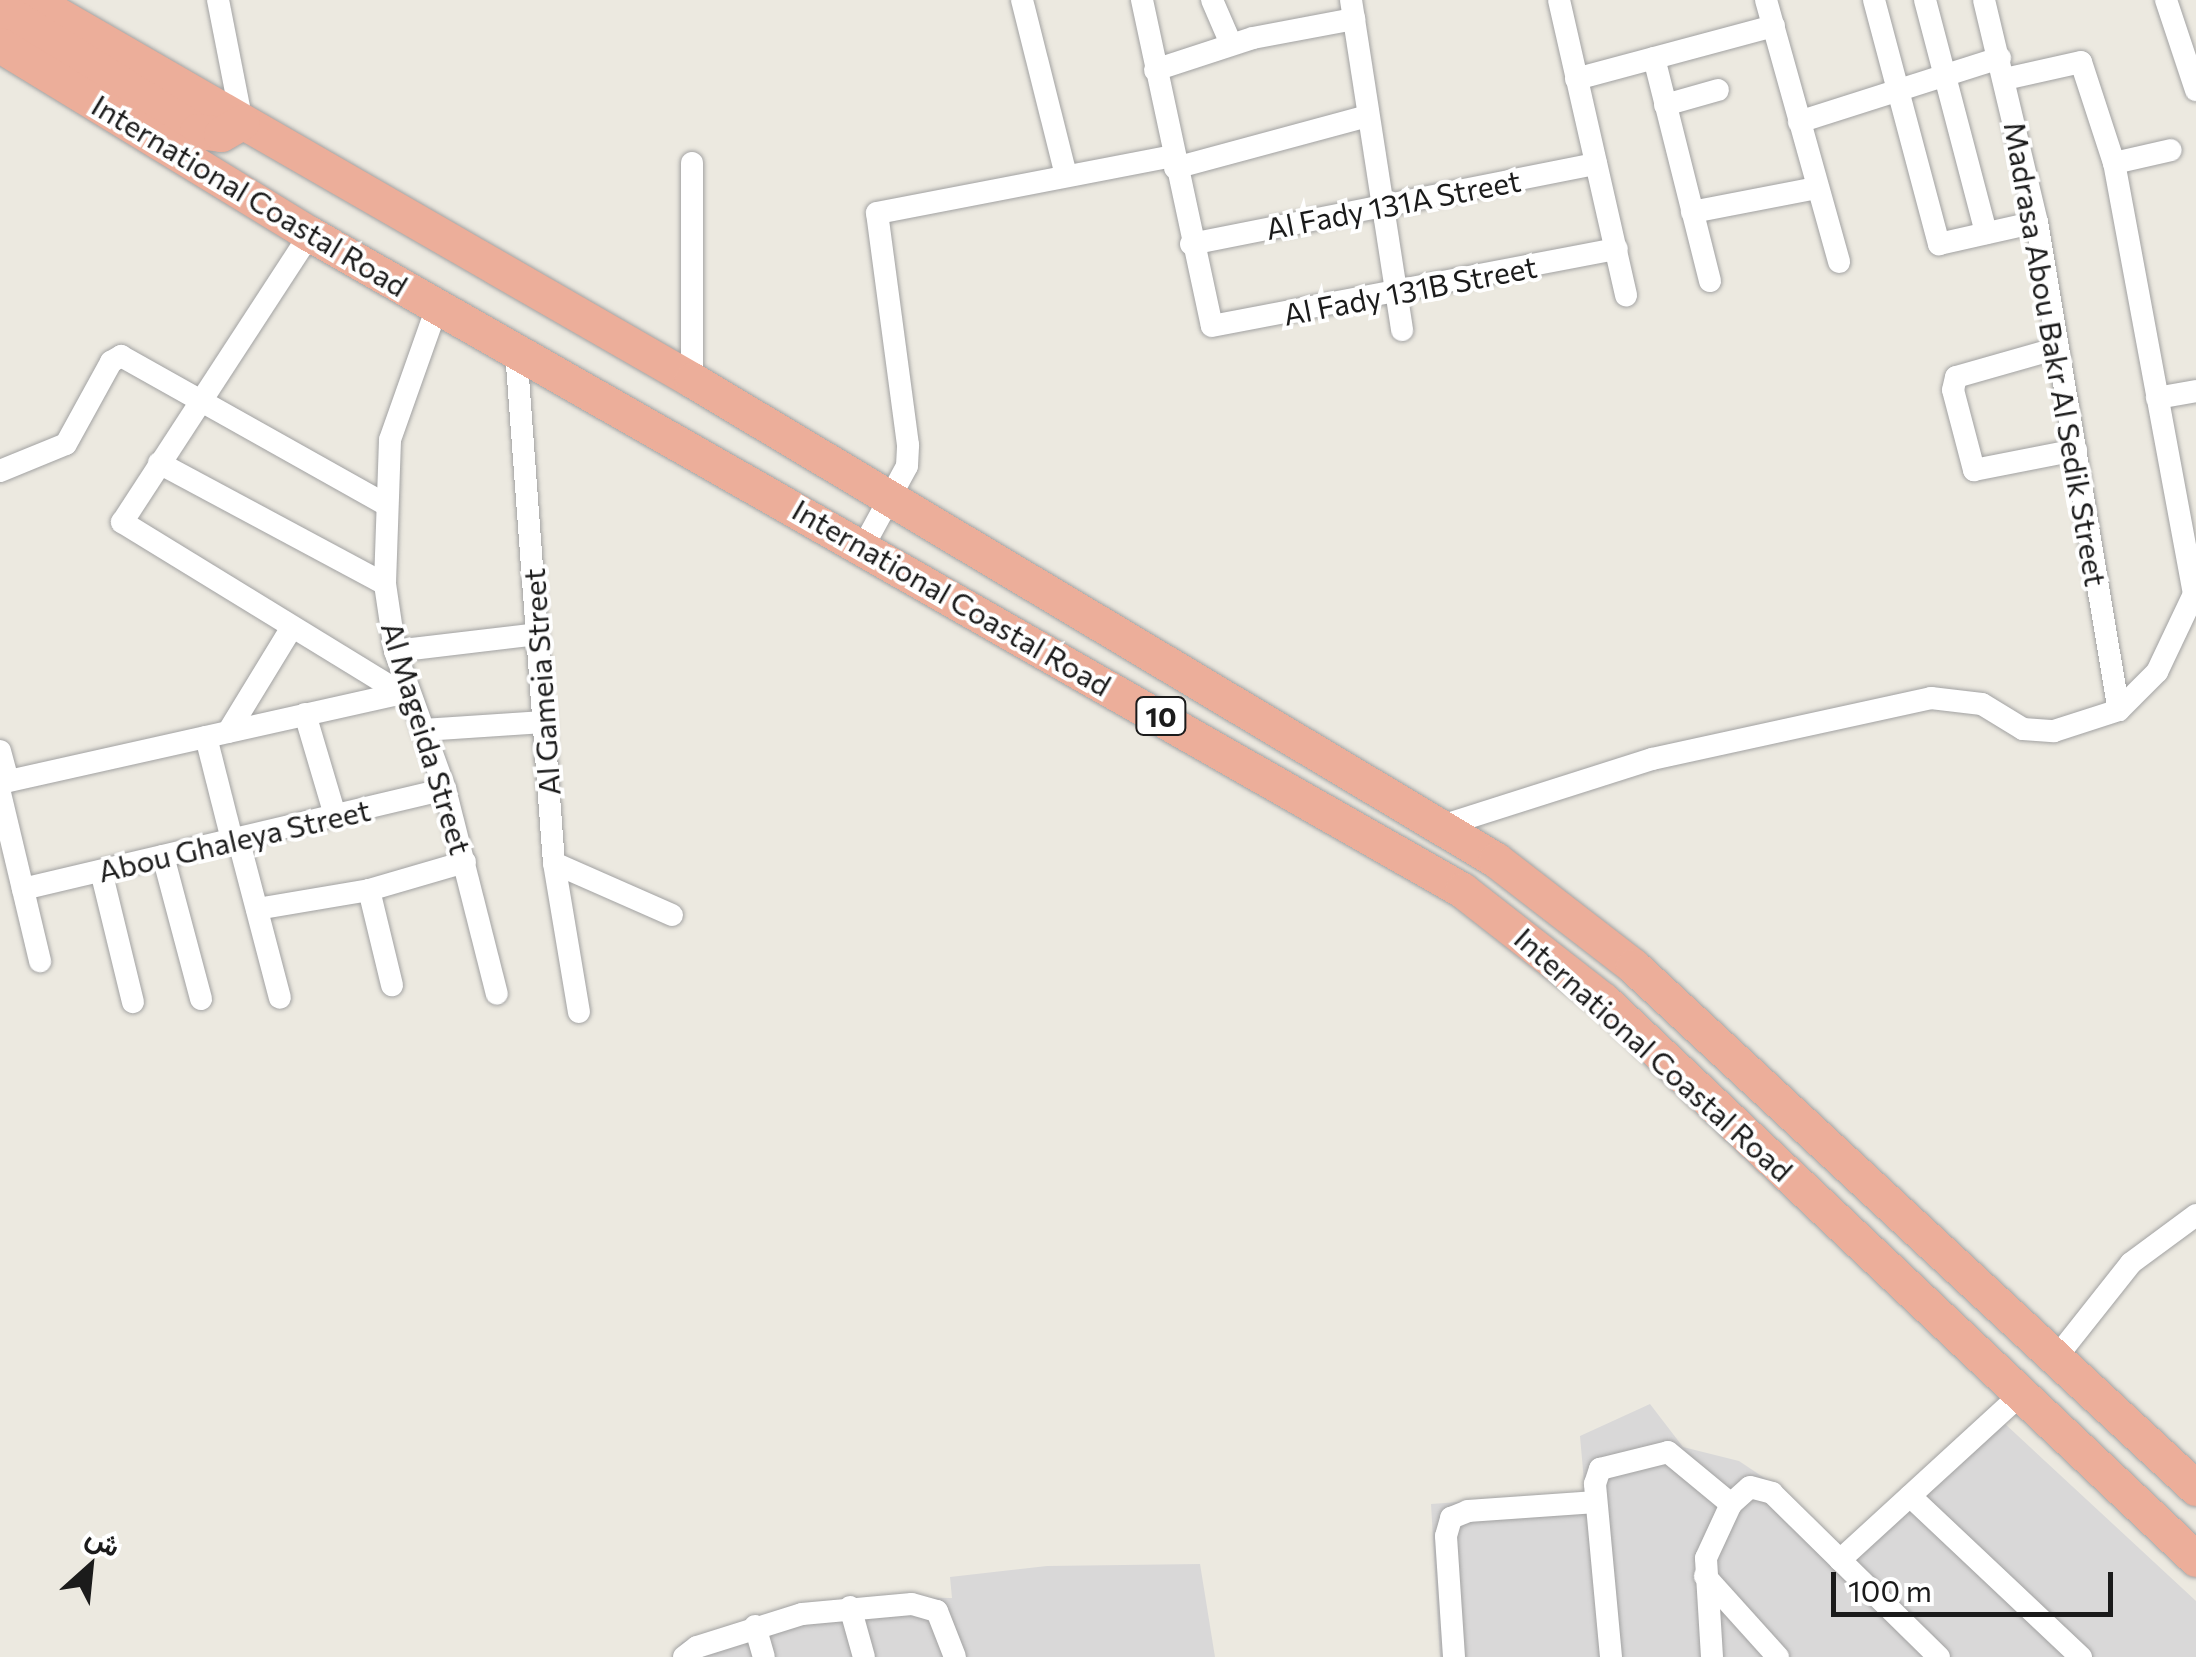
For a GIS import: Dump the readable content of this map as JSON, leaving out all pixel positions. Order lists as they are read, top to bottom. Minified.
{"streets":{"highway":["International Coastal Road","10"],"street":["Al Fady 131A Street","Al Fady 131B Street","Madrasa Abou Bakr Al Sedik Street","Al Gameia Street","Al Mageida Street","Abou Ghaleya Street"]},"crossings":[["International Coastal Road","Al Gameia Street"],["International Coastal Road","Al Mageida Street"],["Al Fady 131A Street","Al Fady 131B Street"],["Al Mageida Street","Abou Ghaleya Street"]],"scale_bar":"100 m","north":"top right"}
